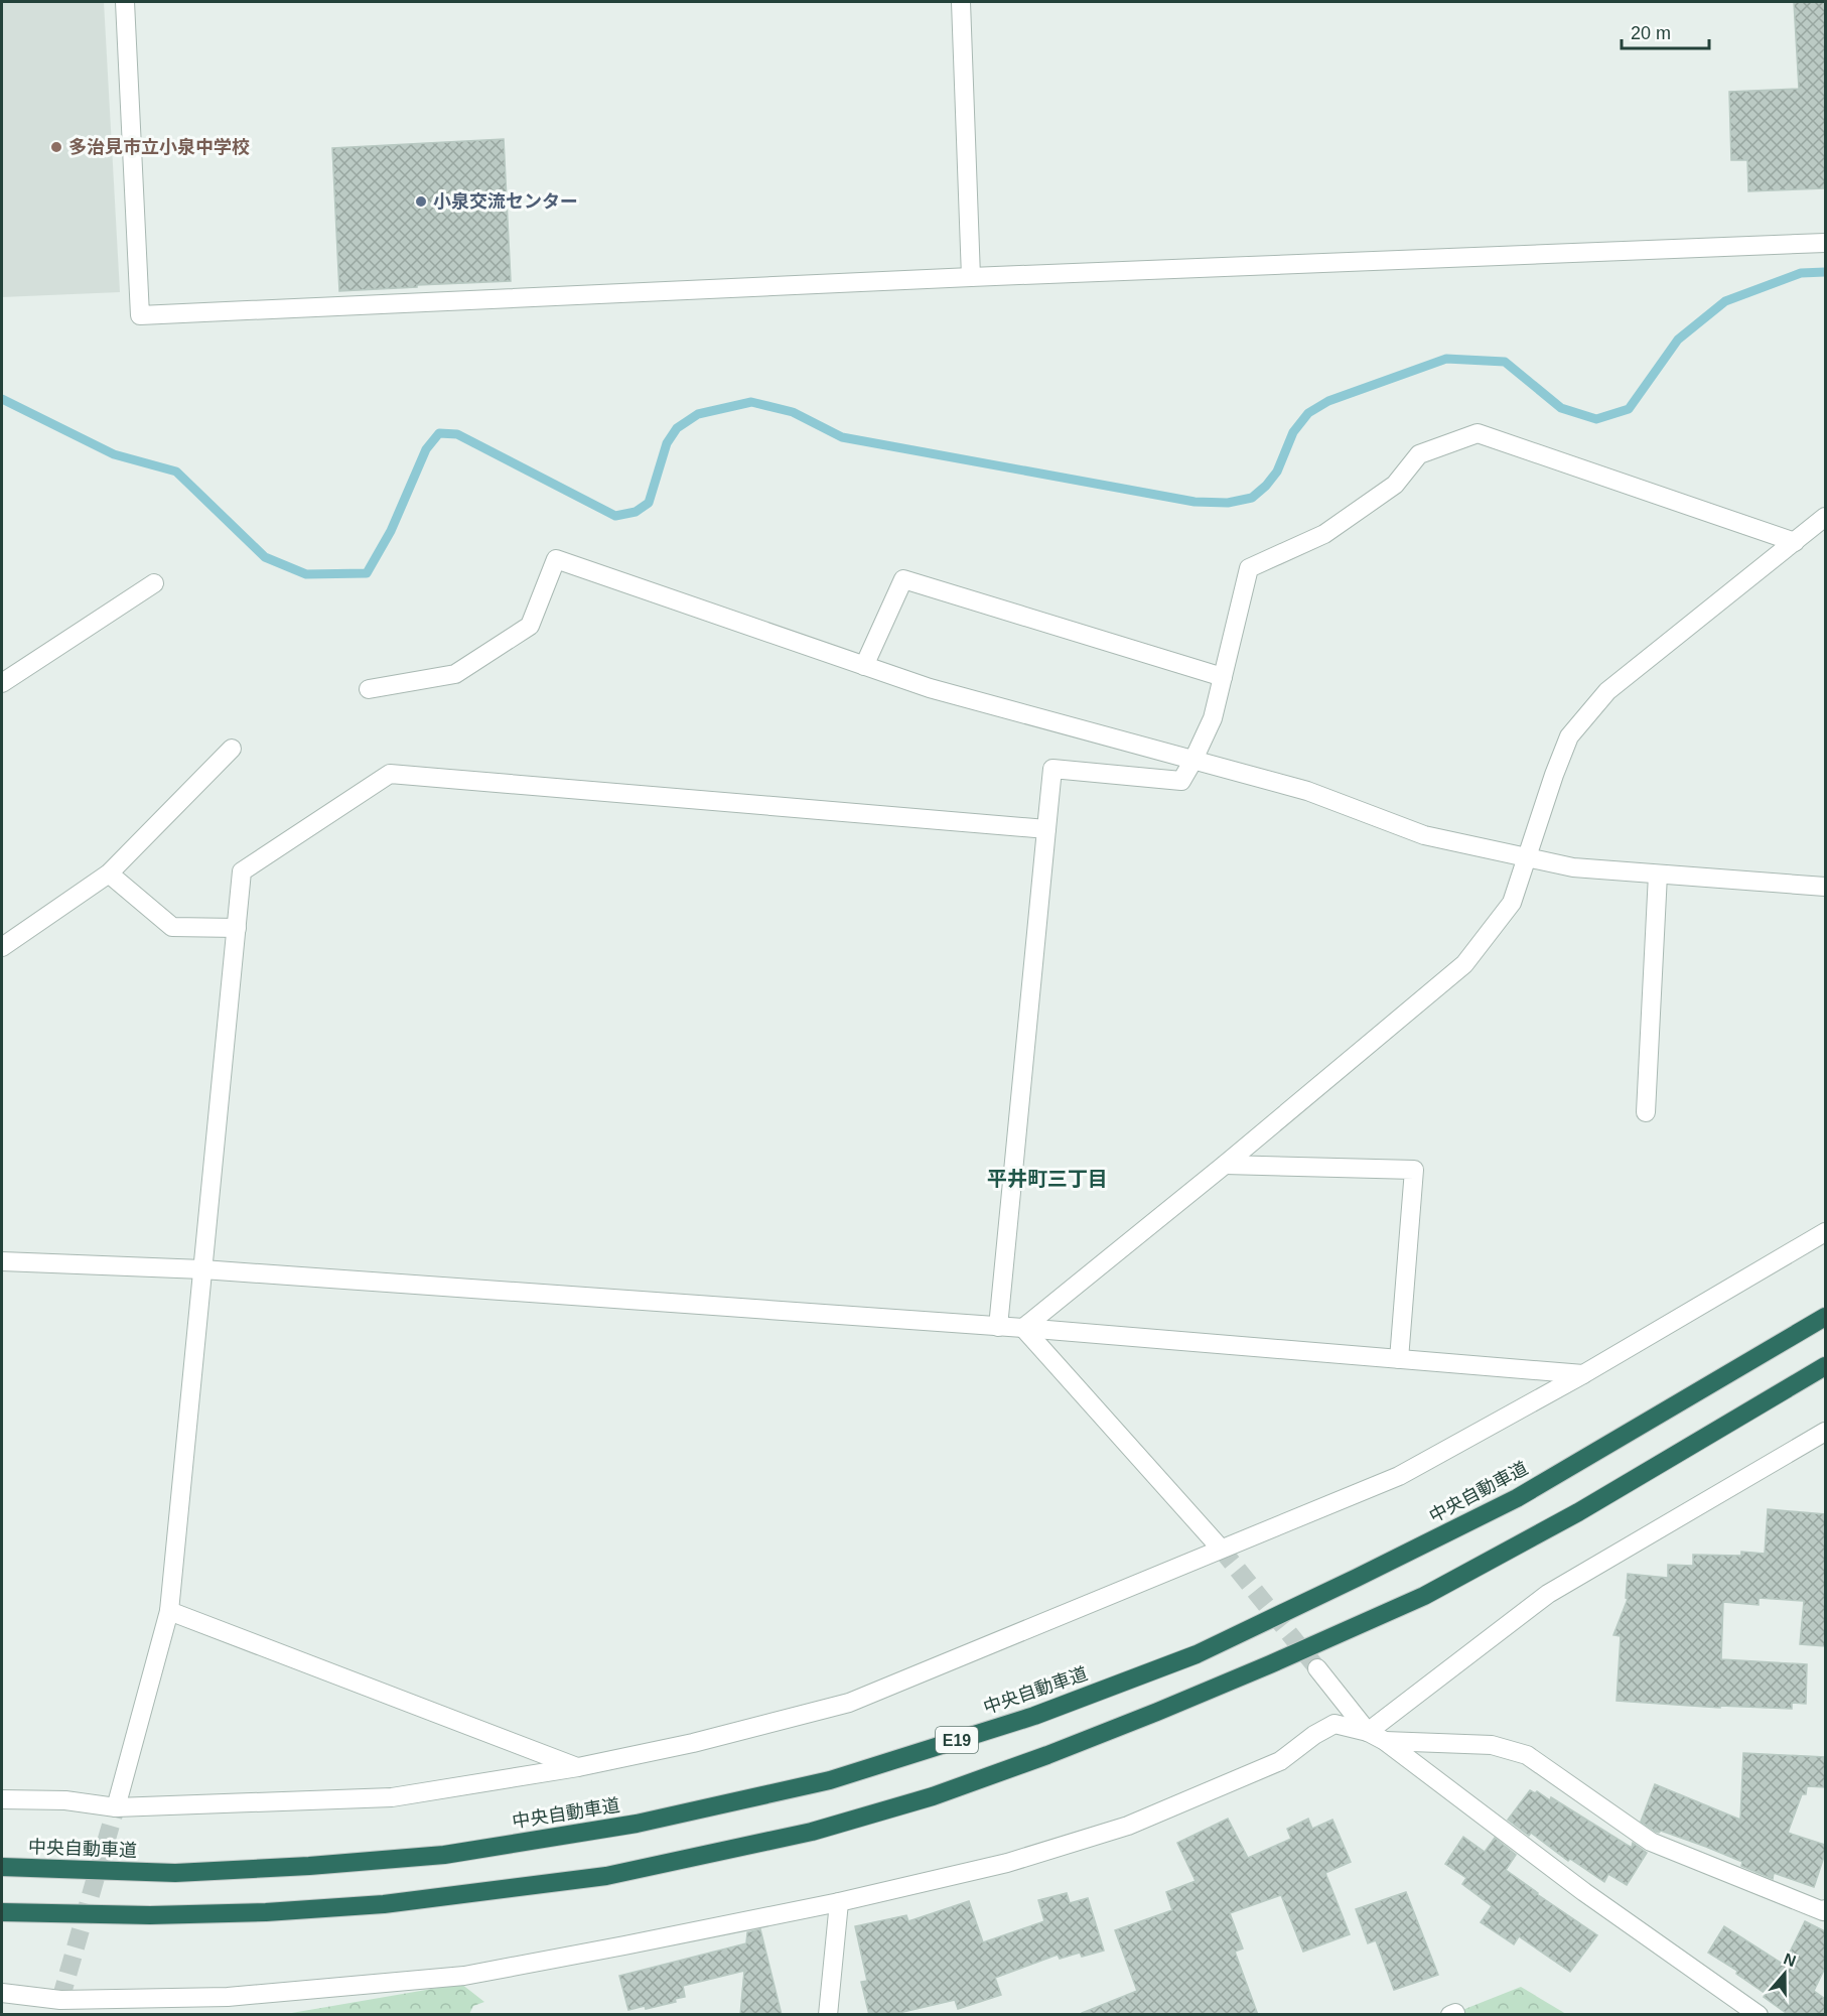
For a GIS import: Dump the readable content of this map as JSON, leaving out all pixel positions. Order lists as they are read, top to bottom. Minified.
{"streets":{"highway":["中央自動車道","E19"]},"districts":["平井町三丁目"],"places":["多治見市立小泉中学校","小泉交流センター"],"scale_bar":"20 m","north":"top"}
